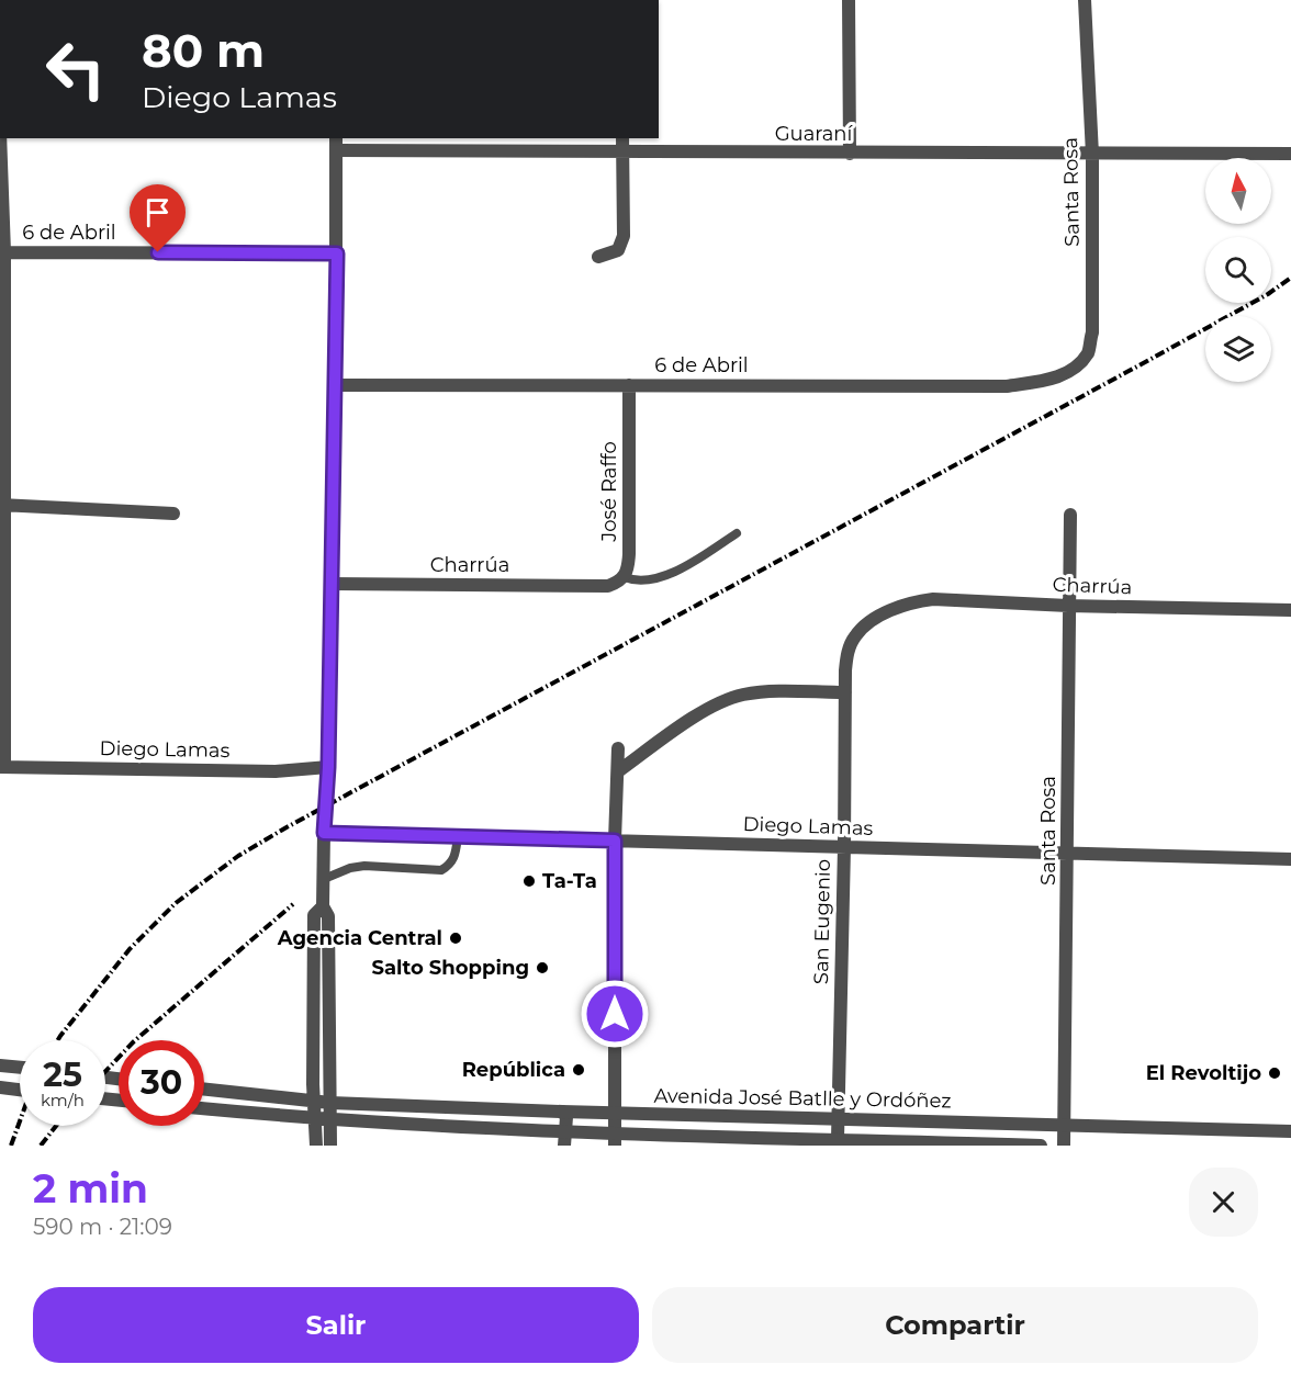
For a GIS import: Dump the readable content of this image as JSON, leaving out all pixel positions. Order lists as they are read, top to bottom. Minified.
{"streets":{"street":["Guaraní","Santa Rosa","6 de Abril","José Raffo","Charrúa","Diego Lamas","San Eugenio","Avenida José Batlle y Ordóñez"]},"crossings":[["Guaraní","Santa Rosa"],["Santa Rosa","6 de Abril"],["Santa Rosa","Charrúa"],["Santa Rosa","Diego Lamas"],["Santa Rosa","Avenida José Batlle y Ordóñez"],["6 de Abril","José Raffo"],["José Raffo","Charrúa"],["Charrúa","San Eugenio"],["Diego Lamas","San Eugenio"],["San Eugenio","Avenida José Batlle y Ordóñez"]],"places":["Ta-Ta","Agencia Central","Salto Shopping","República","El Revoltijo"],"north":"top","page":{"turn":["80 m","Diego Lamas"],"speed":"25 km/h","limit":"30","heading":["2 min","590 m · 21:09"],"buttons":["Salir","Compartir"]}}
